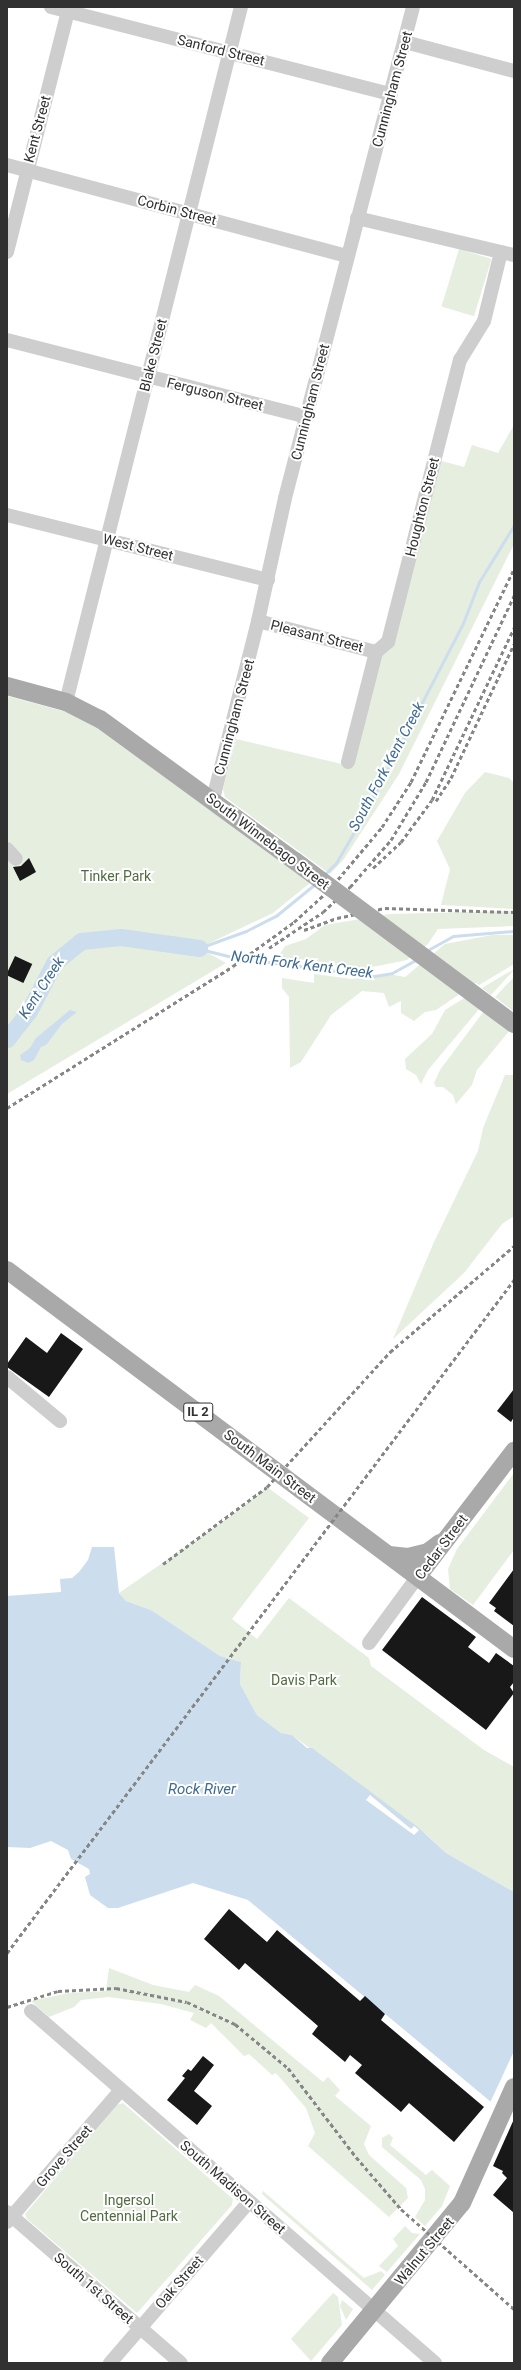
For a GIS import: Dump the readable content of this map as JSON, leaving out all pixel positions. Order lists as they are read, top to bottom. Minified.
{"streets":{"main road":["South Winnebago Street","IL 2","South Main Street","Cedar Street","Walnut Street"],"street":["Sanford Street","Cunningham Street","Kent Street","Corbin Street","Blake Street","Ferguson Street","Houghton Street","West Street","Pleasant Street","Grove Street","South Madison Street","Oak Street","South 1st Street"]},"crossings":[["Sanford Street","Cunningham Street"],["Sanford Street","Kent Street"],["Sanford Street","Blake Street"],["Cunningham Street","Corbin Street"],["Cunningham Street","Ferguson Street"],["Cunningham Street","West Street"],["Cunningham Street","Pleasant Street"],["Cunningham Street","South Winnebago Street"],["Kent Street","Corbin Street"],["Corbin Street","Blake Street"],["Blake Street","Ferguson Street"],["Blake Street","West Street"],["Blake Street","South Winnebago Street"],["Houghton Street","Pleasant Street"],["IL 2","South Main Street"],["IL 2","Cedar Street"],["South Main Street","Cedar Street"],["Grove Street","South Madison Street"],["Grove Street","South 1st Street"],["South Madison Street","Walnut Street"],["South Madison Street","Oak Street"],["Oak Street","South 1st Street"]],"water":["South Fork Kent Creek","North Fork Kent Creek","Kent Creek","Rock River"],"parks":["Tinker Park","Davis Park","Ingersol Centennial Park"]}
